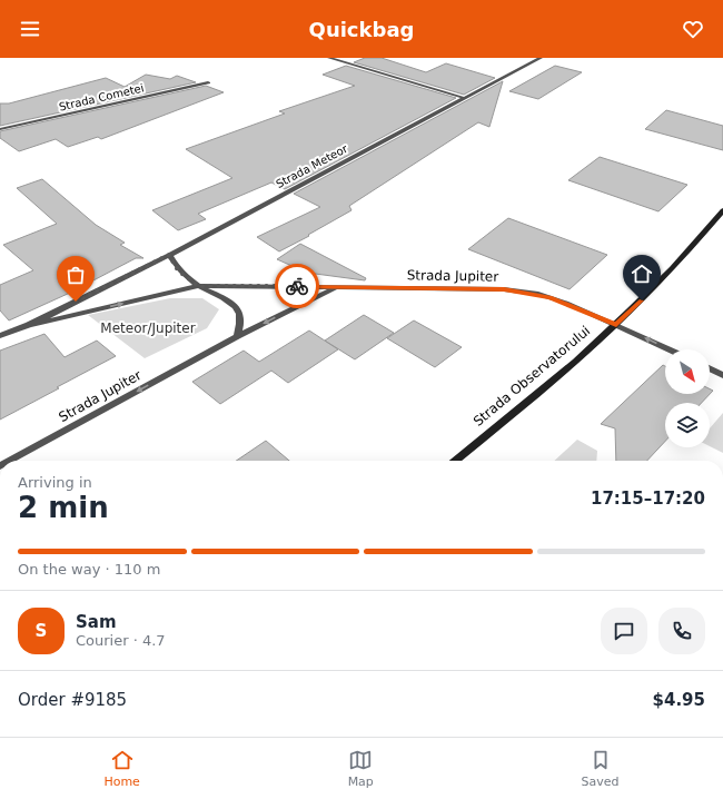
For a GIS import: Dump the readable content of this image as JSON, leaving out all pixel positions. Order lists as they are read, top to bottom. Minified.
{"streets":{"main road":["Strada Observatorului"],"street":["Strada Cometei","Strada Meteor","Strada Jupiter"]},"crossings":[["Strada Meteor","Strada Jupiter"],["Strada Jupiter","Strada Observatorului"]],"parks":["Meteor/Jupiter"],"north":"bottom right","page":{"header":"Quickbag","heading":["2 min","Arriving in","17:15–17:20"],"panel":["Sam","Courier · 4.7","Order #9185","$4.95"],"bar":"On the way · 110 m","round":"S","tabs":["Home","Map","Saved"]}}
